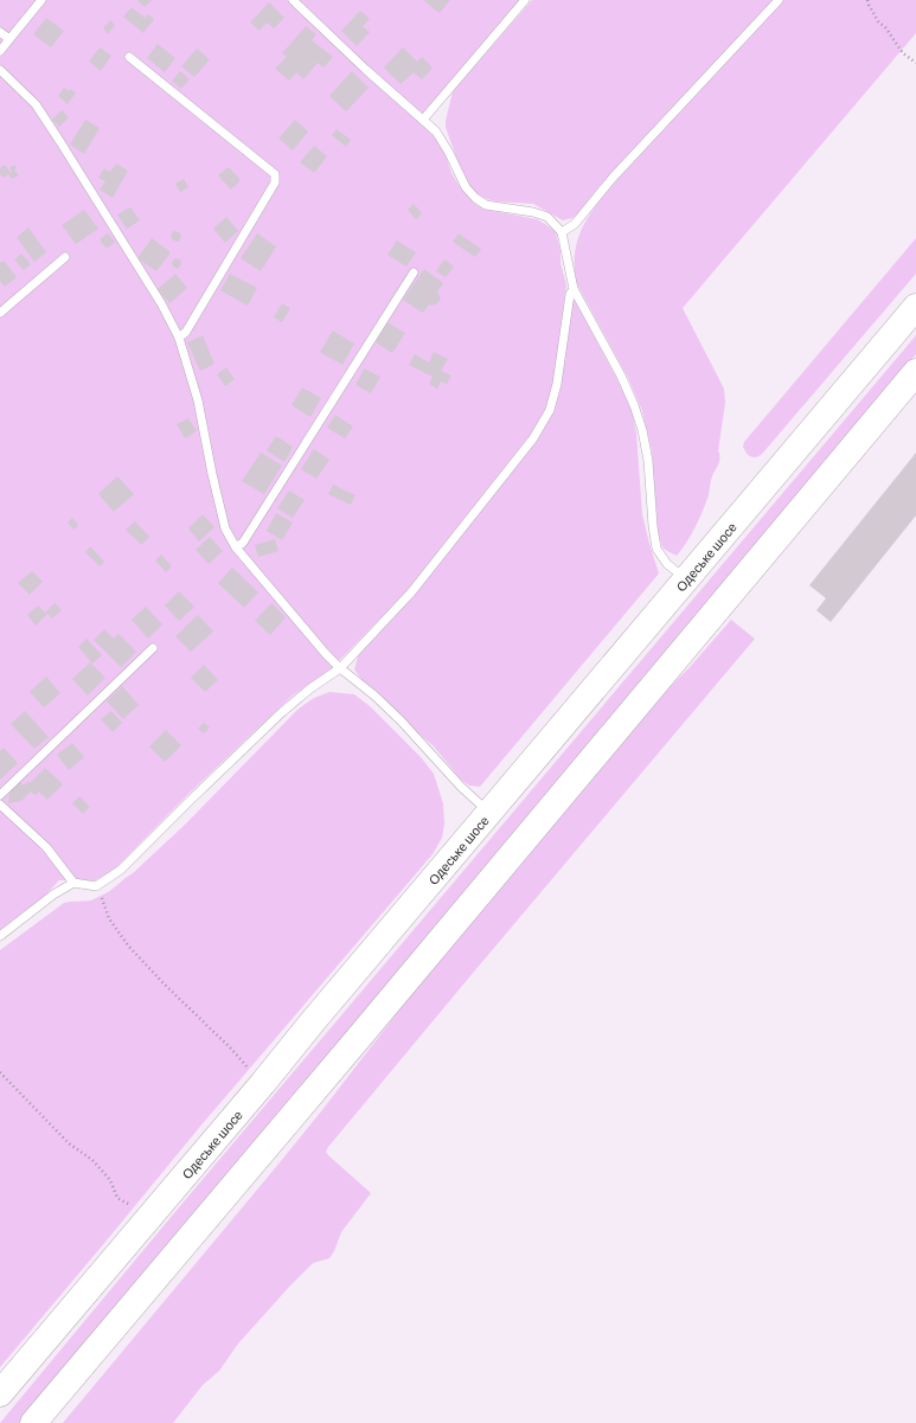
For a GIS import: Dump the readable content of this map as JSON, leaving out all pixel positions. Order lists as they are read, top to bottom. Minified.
{"streets":{"highway":["Одеське шосе"]}}
